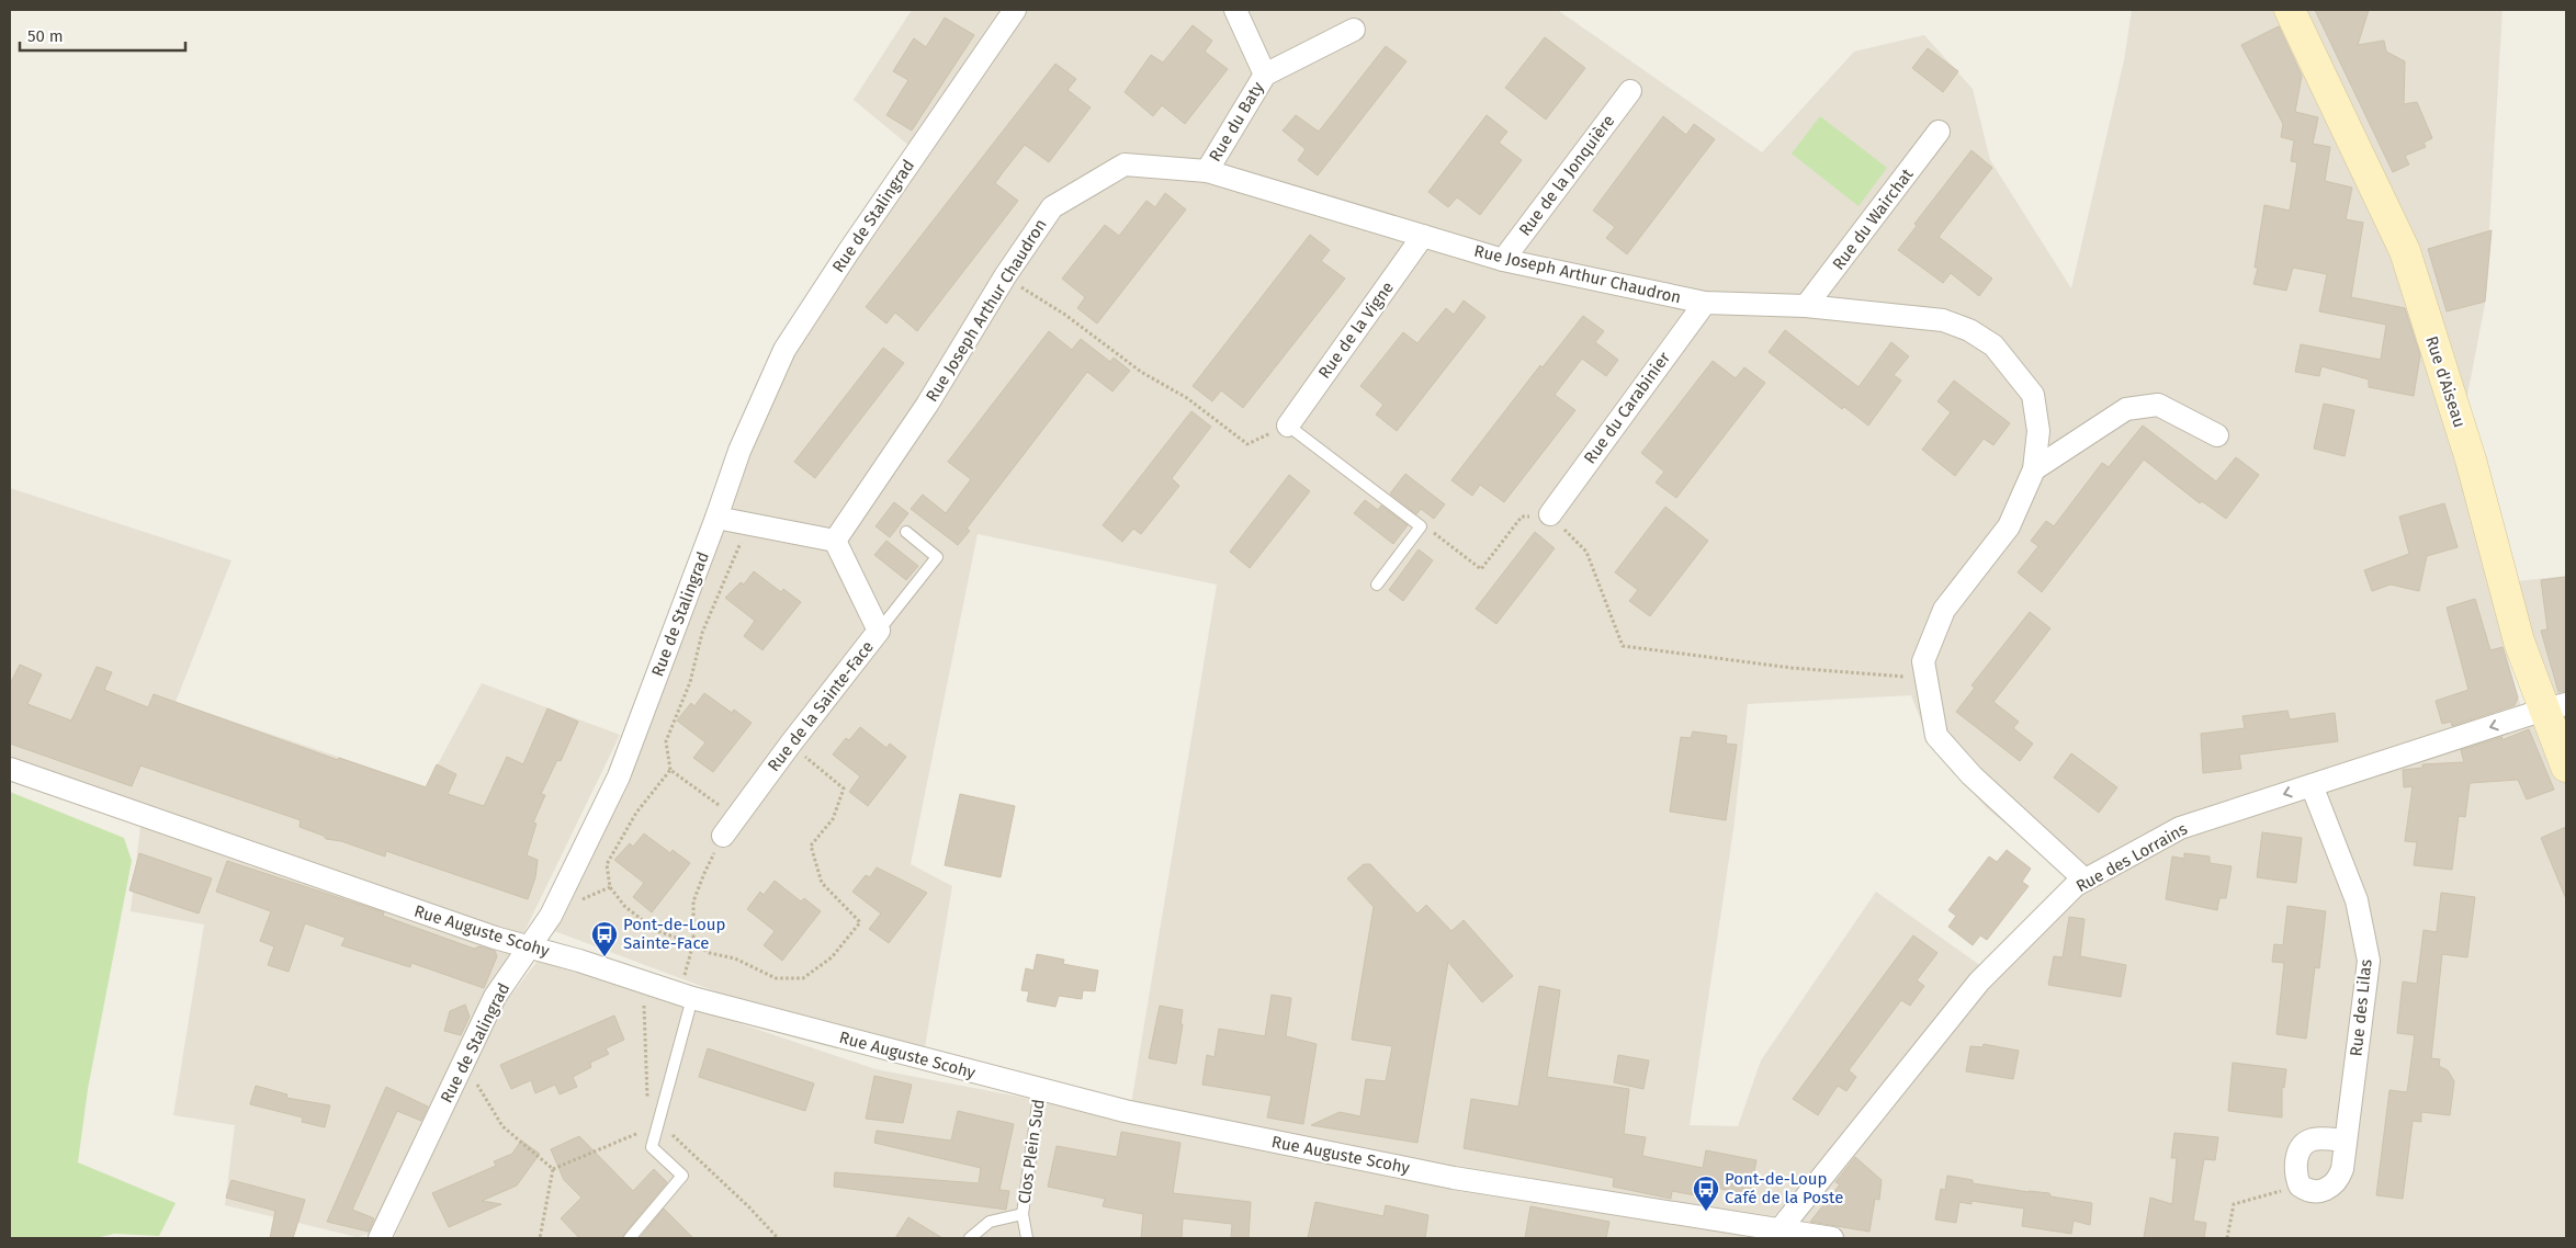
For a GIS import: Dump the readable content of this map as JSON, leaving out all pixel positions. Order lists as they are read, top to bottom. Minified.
{"streets":{"street":["Rue du Baty","Rue de la Jonquière","Rue de Stalingrad","Rue du Wairchat","Rue Joseph Arthur Chaudron","Rue de la Vigne","Rue d'Aiseau","Rue du Carabinier","Rue de la Sainte-Face","Rue des Lorrains","Rue Auguste Scohy","Rue des Lilas"],"lane":["Clos Plein Sud"]},"crossings":[["Rue du Baty","Rue Joseph Arthur Chaudron"],["Rue de la Jonquière","Rue Joseph Arthur Chaudron"],["Rue de Stalingrad","Rue Auguste Scohy"],["Rue du Wairchat","Rue Joseph Arthur Chaudron"],["Rue Joseph Arthur Chaudron","Rue de la Vigne"],["Rue Joseph Arthur Chaudron","Rue du Carabinier"],["Rue Joseph Arthur Chaudron","Rue de la Sainte-Face"],["Rue Joseph Arthur Chaudron","Rue des Lorrains"],["Rue d'Aiseau","Rue des Lorrains"],["Rue des Lorrains","Rue Auguste Scohy"],["Rue des Lorrains","Rue des Lilas"],["Rue Auguste Scohy","Clos Plein Sud"]],"one_way":["Rue des Lorrains"],"places":{"bus stop":["Pont-de-Loup Sainte-Face","Pont-de-Loup Café de la Poste"]},"scale_bar":"50 m"}
